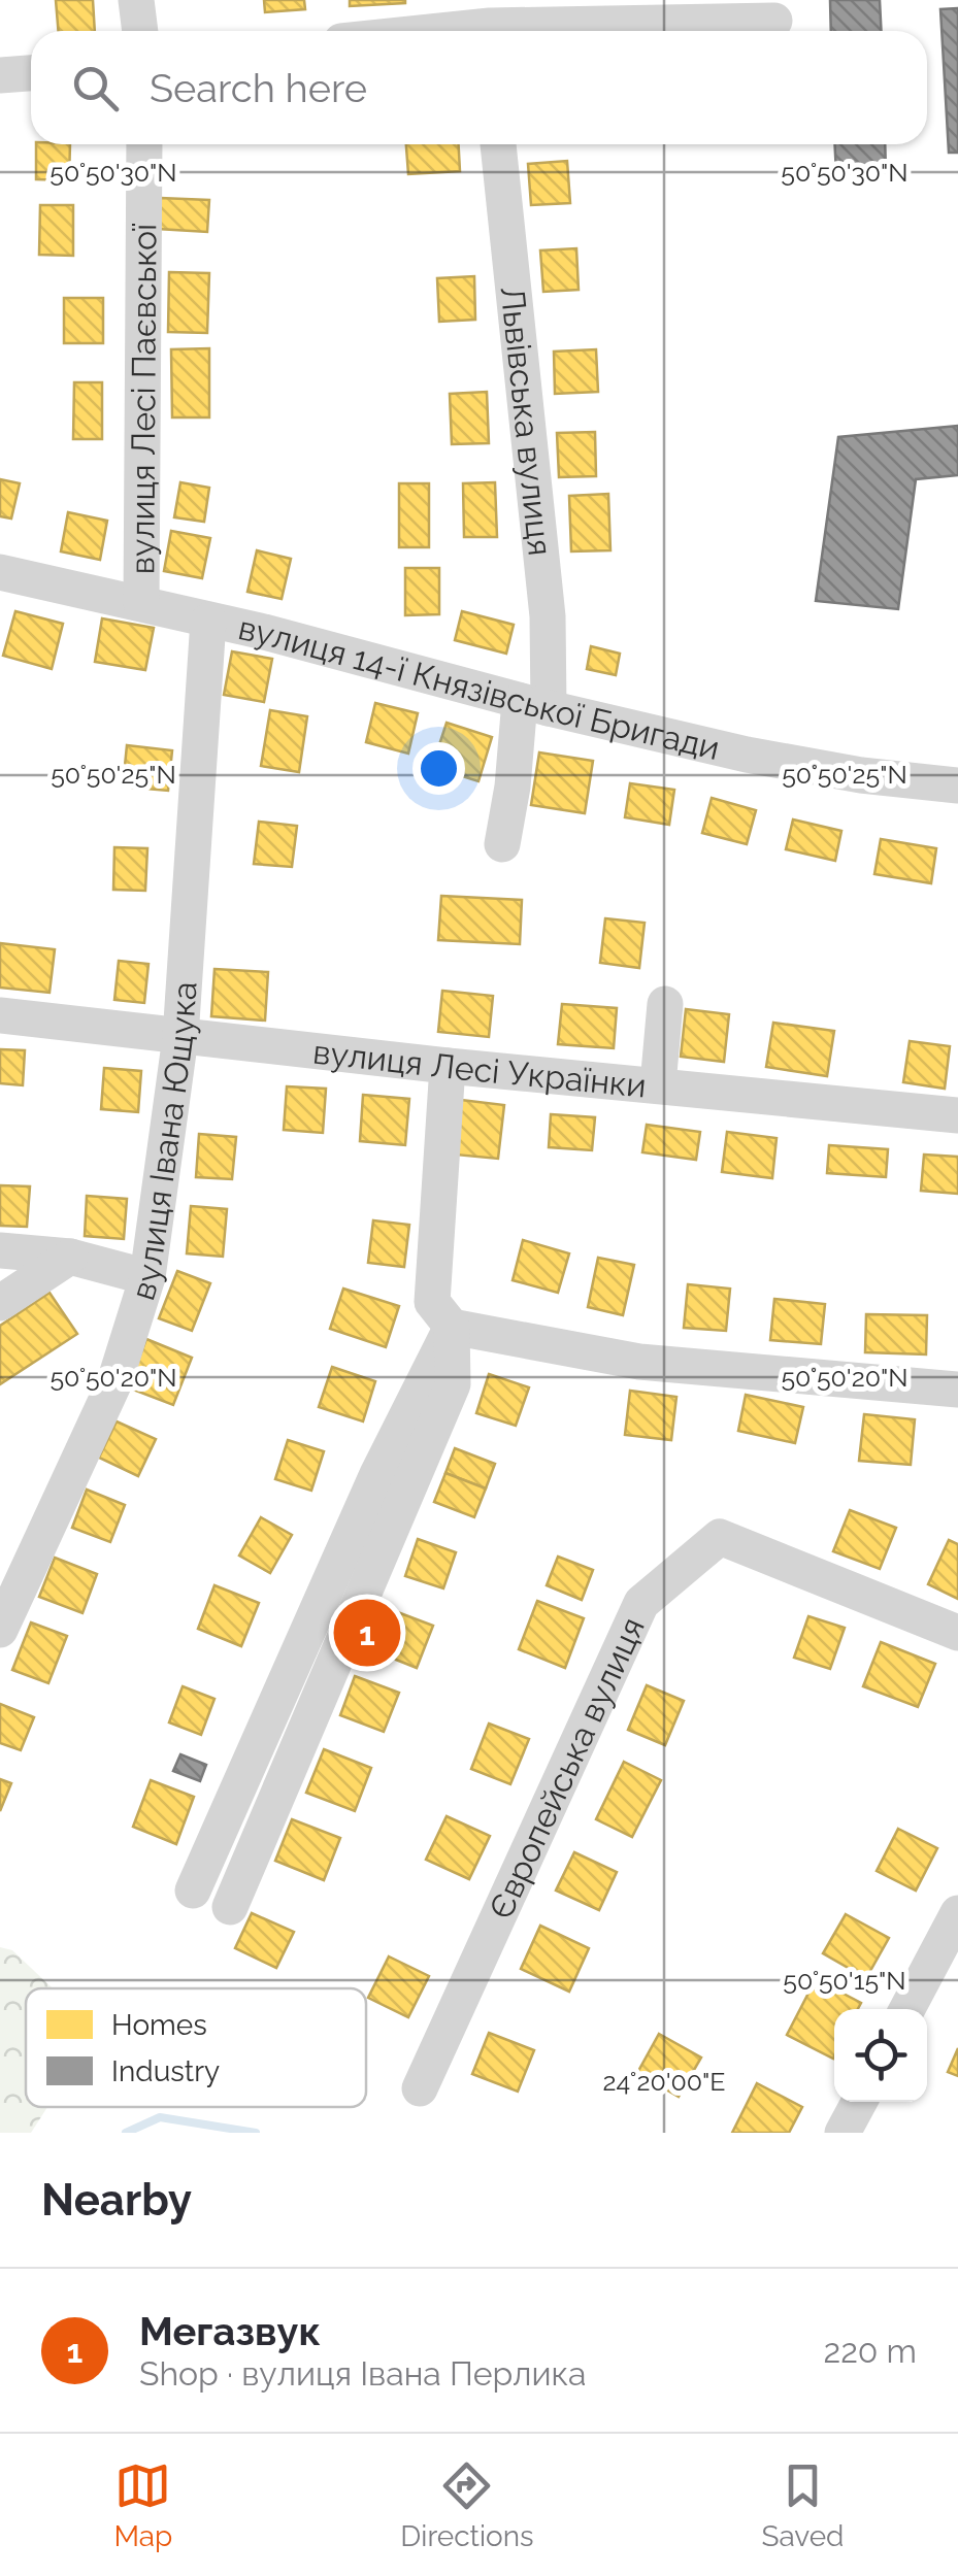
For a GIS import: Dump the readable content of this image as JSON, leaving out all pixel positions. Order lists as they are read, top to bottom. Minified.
{"streets":{"street":["вулиця Лесі Паєвської","Львівська вулиця","вулиця 14-ї Князівської Бригади","вулиця Лесі Українки","вулиця Івана Ющука","Європейська вулиця"]},"crossings":[["вулиця Лесі Паєвської","вулиця 14-ї Князівської Бригади"],["Львівська вулиця","вулиця 14-ї Князівської Бригади"],["вулиця 14-ї Князівської Бригади","вулиця Івана Ющука"],["вулиця Лесі Українки","вулиця Івана Ющука"]],"legend":["Homes","Industry"],"page":{"search":"Search here","pins":"1","heading":"Nearby","list":[{"mark":"1","name":"Мегазвук","note":"Shop · вулиця Івана Перлика","value":"220 m"}],"nav":["Map","Directions","Saved"]},"coordinates":["50°50'30\"N","50°50'25\"N","50°50'20\"N","50°50'15\"N","24°20'00\"E"]}
